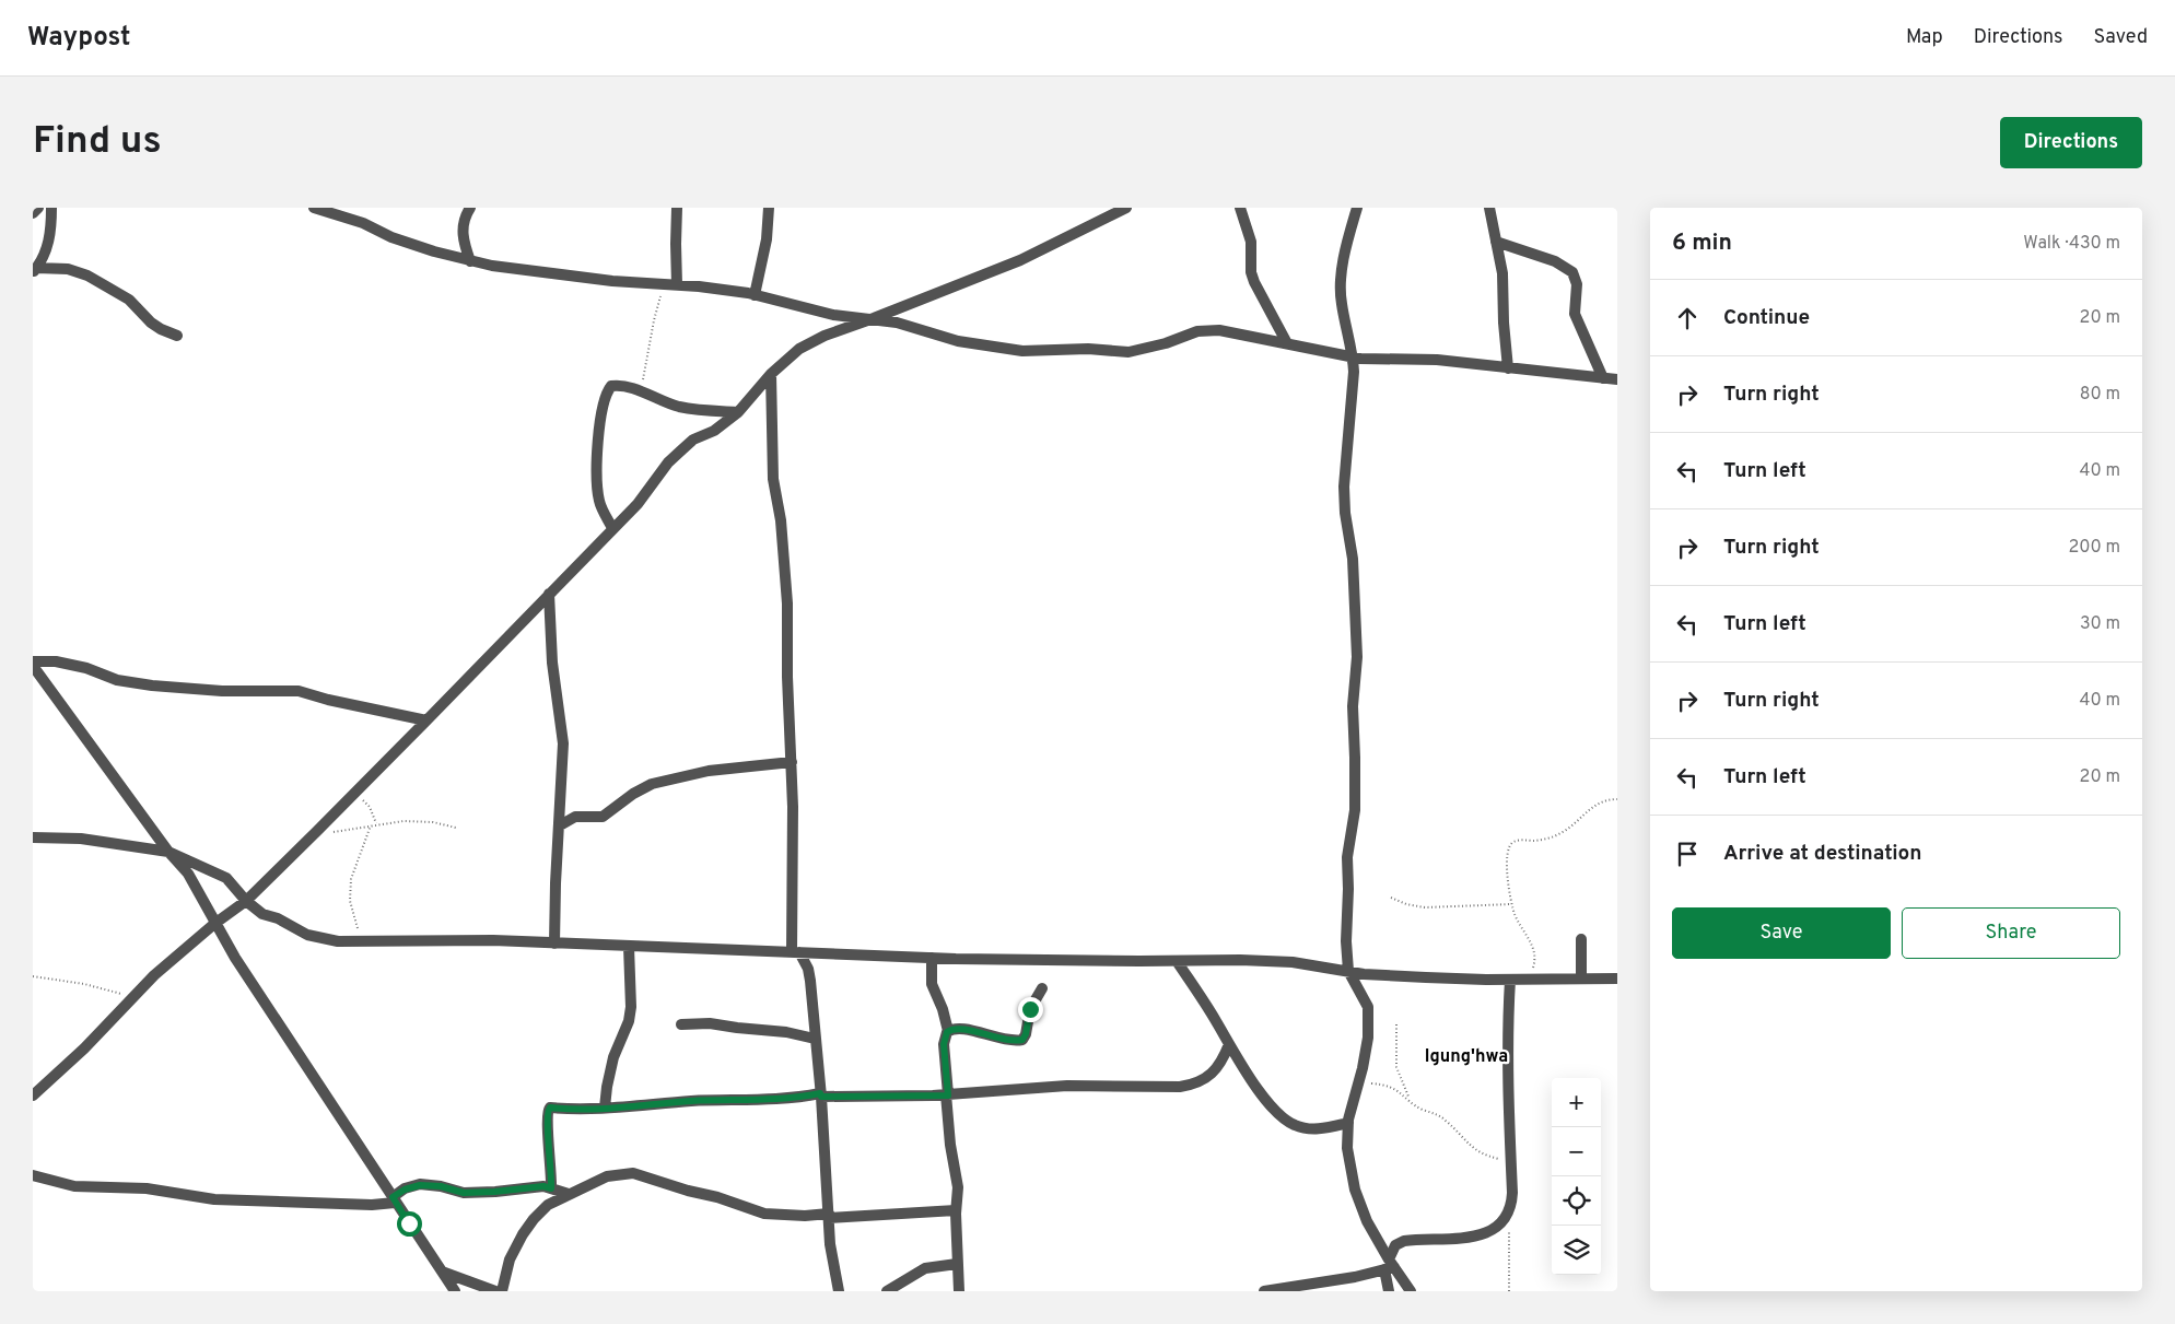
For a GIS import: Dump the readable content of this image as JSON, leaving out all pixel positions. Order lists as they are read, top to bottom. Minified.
{"districts":["Igung'hwa"],"page":{"header":"Waypost","nav":["Map","Directions","Saved"],"buttons":["Directions",["Save","Share"]],"title":"Find us","heading":["6 min","Walk · 430 m"],"list":[["Continue","20 m"],["Turn right","80 m"],["Turn left","40 m"],["Turn right","200 m"],["Turn left","30 m"],["Turn right","40 m"],["Turn left","20 m"],"Arrive at destination"],"map_buttons":["+","−"]}}
